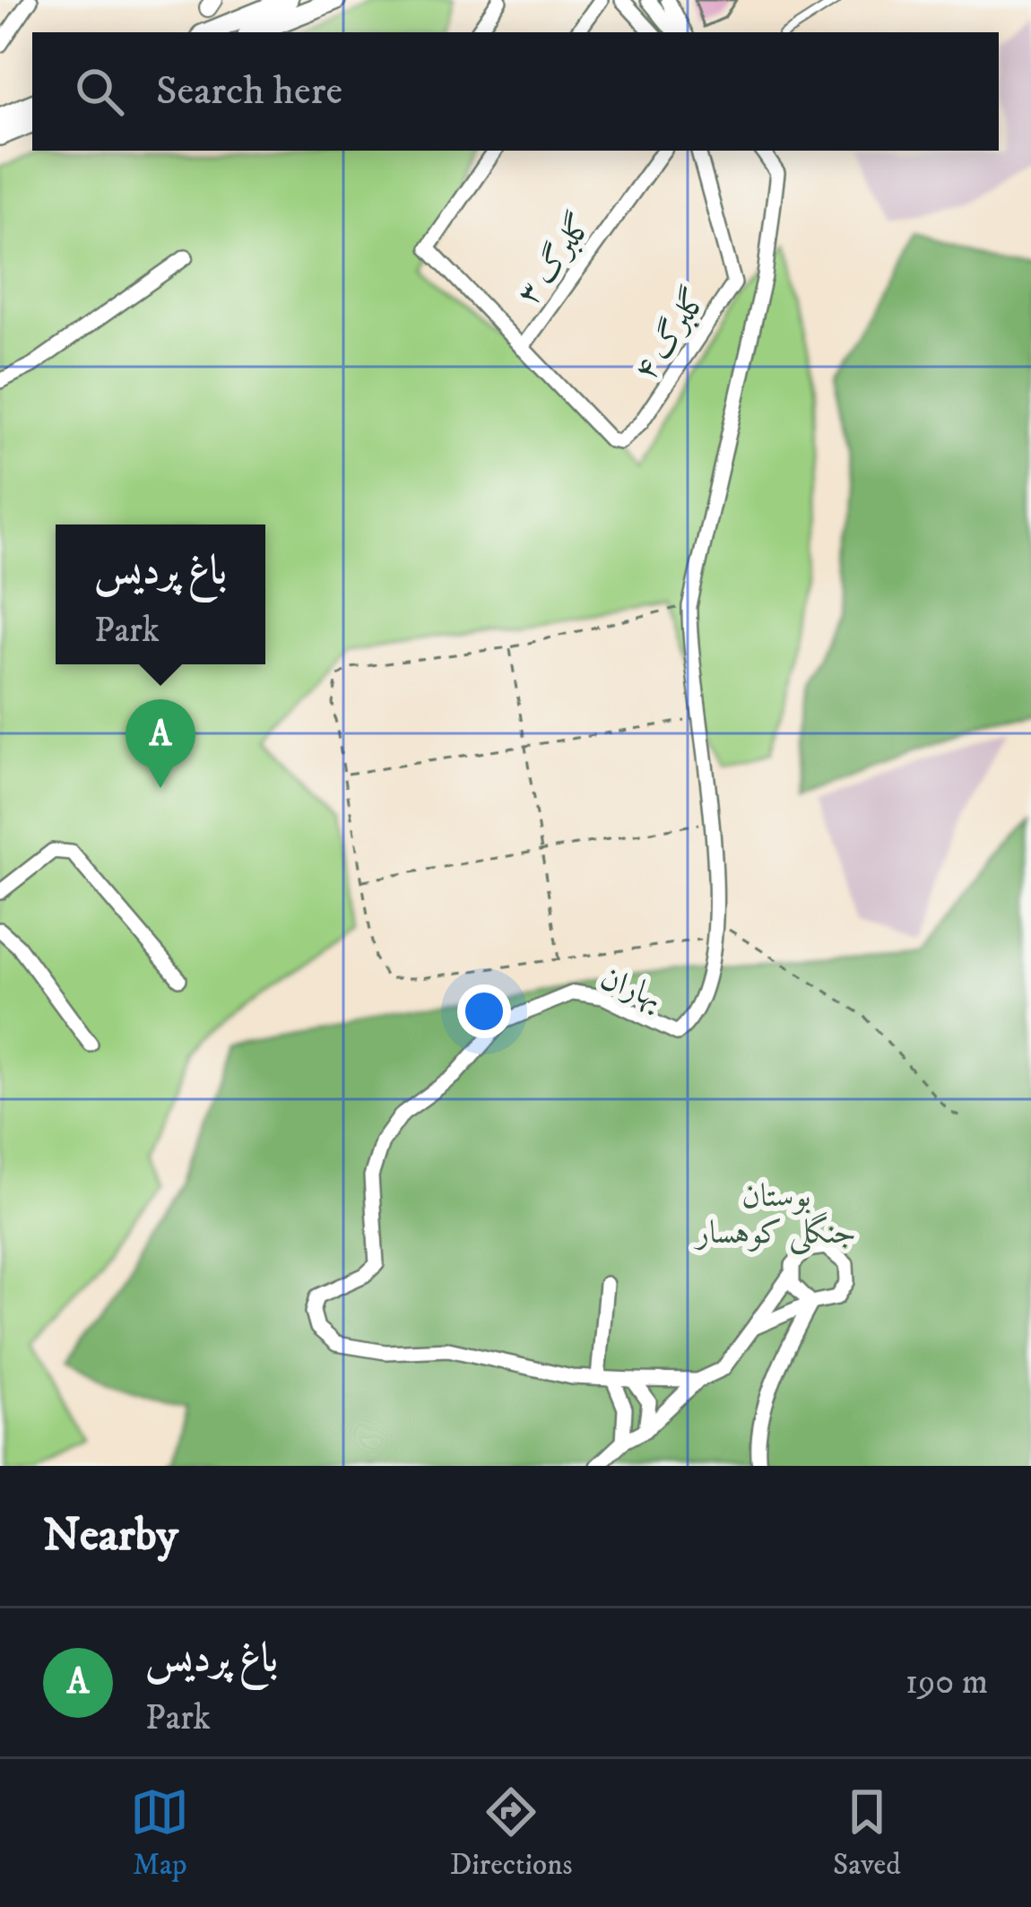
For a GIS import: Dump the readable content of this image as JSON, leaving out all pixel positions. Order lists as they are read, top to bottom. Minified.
{"streets":{"street":["گلبرگ ۳","گلبرگ ۴","بهاران"]},"crossings":[["گلبرگ ۳","گلبرگ ۴"]],"parks":["بوستان جنگلی کوهسار"],"page":{"search":"Search here","popup":["باغ پردیس","Park"],"pins":"A","heading":"Nearby","list":[{"mark":"A","name":"باغ پردیس","note":"Park","value":"190 m"}],"nav":["Map","Directions","Saved"]}}
